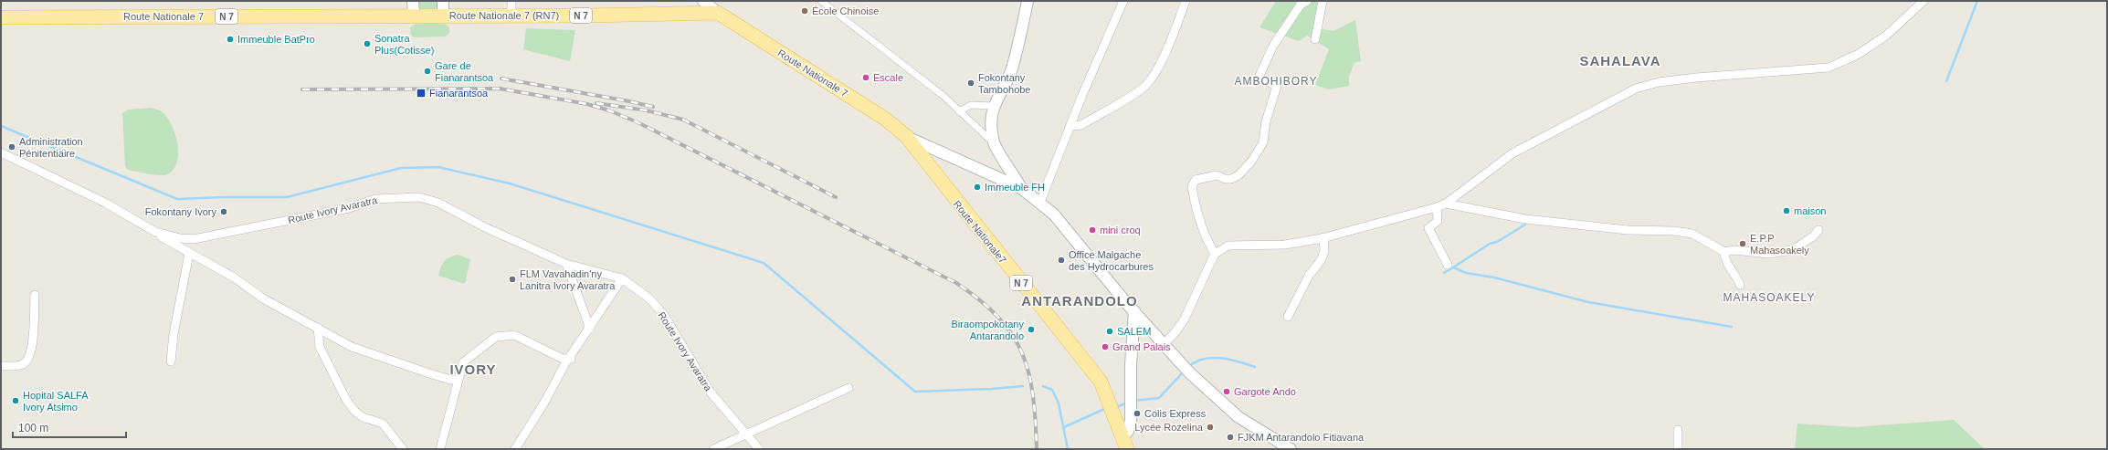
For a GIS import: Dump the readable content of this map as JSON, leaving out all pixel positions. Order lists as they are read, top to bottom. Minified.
{"streets":{"main road":["Route Nationale 7 (RN7)","N 7","Route Nationale 7","Route Nationale7"],"street":["Route Ivory Avaratra"]},"crossings":[["Route Nationale 7 (RN7)","N 7"],["Route Nationale 7 (RN7)","Route Nationale 7"],["N 7","Route Nationale 7"],["Route Nationale 7","Route Nationale7"]],"districts":["SAHALAVA","AMBOHIBORY","MAHASOAKELY","ANTARANDOLO","IVORY"],"places":{"other":["École Chinoise","Immeuble BatPro","Sonatra Plus(Cotisse)","Gare de Fianarantsoa","Escale","Fokontany Tambohobe","Administration Pénitentiaire","Immeuble FH","maison","Fokontany Ivory","mini croq","E.P.P Mahasoakely","Office Malgache des Hydrocarbures","FLM Vavahadin'ny Lanitra Ivory Avaratra","Biraompokotany Antarandolo","SALEM","Grand Palais","Gargote Ando","Hopital SALFA Ivory Atsimo","Colis Express","Lycée Rozelina","FJKM Antarandolo Fitiavana"],"transit":["Fianarantsoa"]},"scale_bar":"100 m"}
